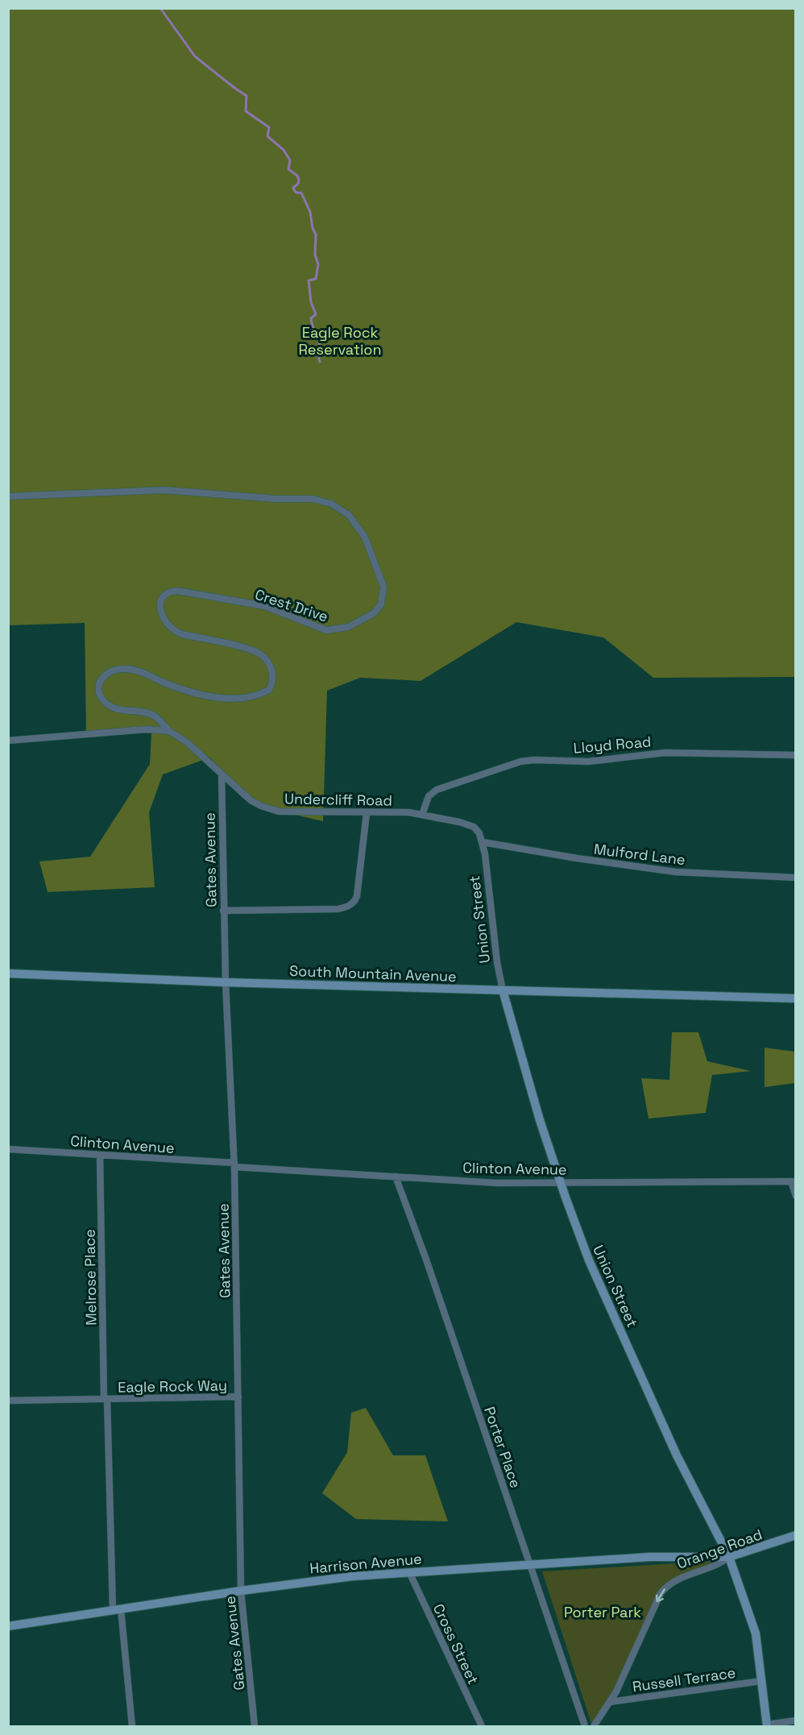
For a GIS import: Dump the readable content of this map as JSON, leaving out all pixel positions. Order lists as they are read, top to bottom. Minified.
{"streets":{"street":["Crest Drive","Lloyd Road","Undercliff Road","Mulford Lane","Gates Avenue","Union Street","South Mountain Avenue","Clinton Avenue","Melrose Place","Eagle Rock Way","Porter Place","Orange Road","Harrison Avenue","Cross Street","Russell Terrace"]},"crossings":[["Crest Drive","Undercliff Road"],["Lloyd Road","Undercliff Road"],["Undercliff Road","Mulford Lane"],["Undercliff Road","Gates Avenue"],["Undercliff Road","Union Street"],["Mulford Lane","Union Street"],["Gates Avenue","South Mountain Avenue"],["Gates Avenue","Clinton Avenue"],["Gates Avenue","Eagle Rock Way"],["Gates Avenue","Harrison Avenue"],["Union Street","South Mountain Avenue"],["Union Street","Clinton Avenue"],["Union Street","Orange Road"],["Union Street","Harrison Avenue"],["Union Street","Russell Terrace"],["Clinton Avenue","Melrose Place"],["Clinton Avenue","Porter Place"],["Melrose Place","Eagle Rock Way"],["Melrose Place","Harrison Avenue"],["Porter Place","Harrison Avenue"],["Orange Road","Harrison Avenue"],["Orange Road","Russell Terrace"],["Harrison Avenue","Cross Street"]],"one_way":["Orange Road"],"parks":["Eagle Rock Reservation","Porter Park"]}
